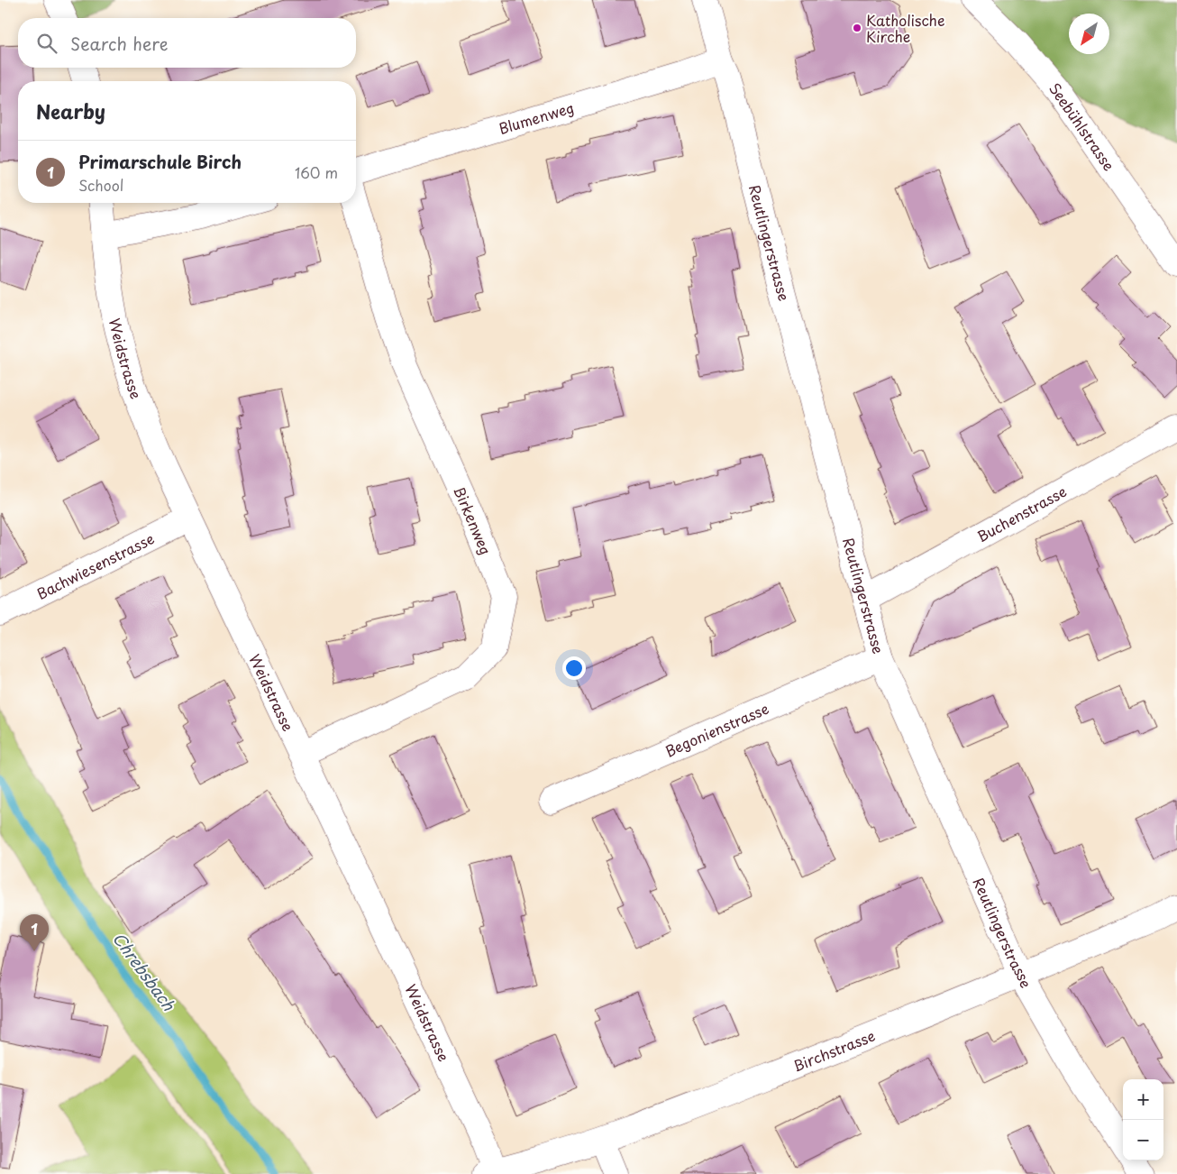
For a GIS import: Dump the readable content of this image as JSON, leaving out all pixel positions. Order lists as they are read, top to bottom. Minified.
{"streets":{"street":["Blumenweg","Seebühlstrasse","Reutlingerstrasse","Weidstrasse","Buchenstrasse","Birkenweg","Bachwiesenstrasse","Begonienstrasse","Birchstrasse"]},"crossings":[["Blumenweg","Reutlingerstrasse"],["Reutlingerstrasse","Buchenstrasse"],["Reutlingerstrasse","Begonienstrasse"],["Reutlingerstrasse","Birchstrasse"],["Weidstrasse","Birkenweg"],["Weidstrasse","Bachwiesenstrasse"],["Weidstrasse","Birchstrasse"]],"water":["Chrebsbach"],"places":["Katholische Kirche"],"north":"bottom left","page":{"search":"Search here","heading":"Nearby","list":[{"mark":"1","name":"Primarschule Birch","note":"School","value":"160 m"}],"pins":"1","map_buttons":["+","−"]}}
